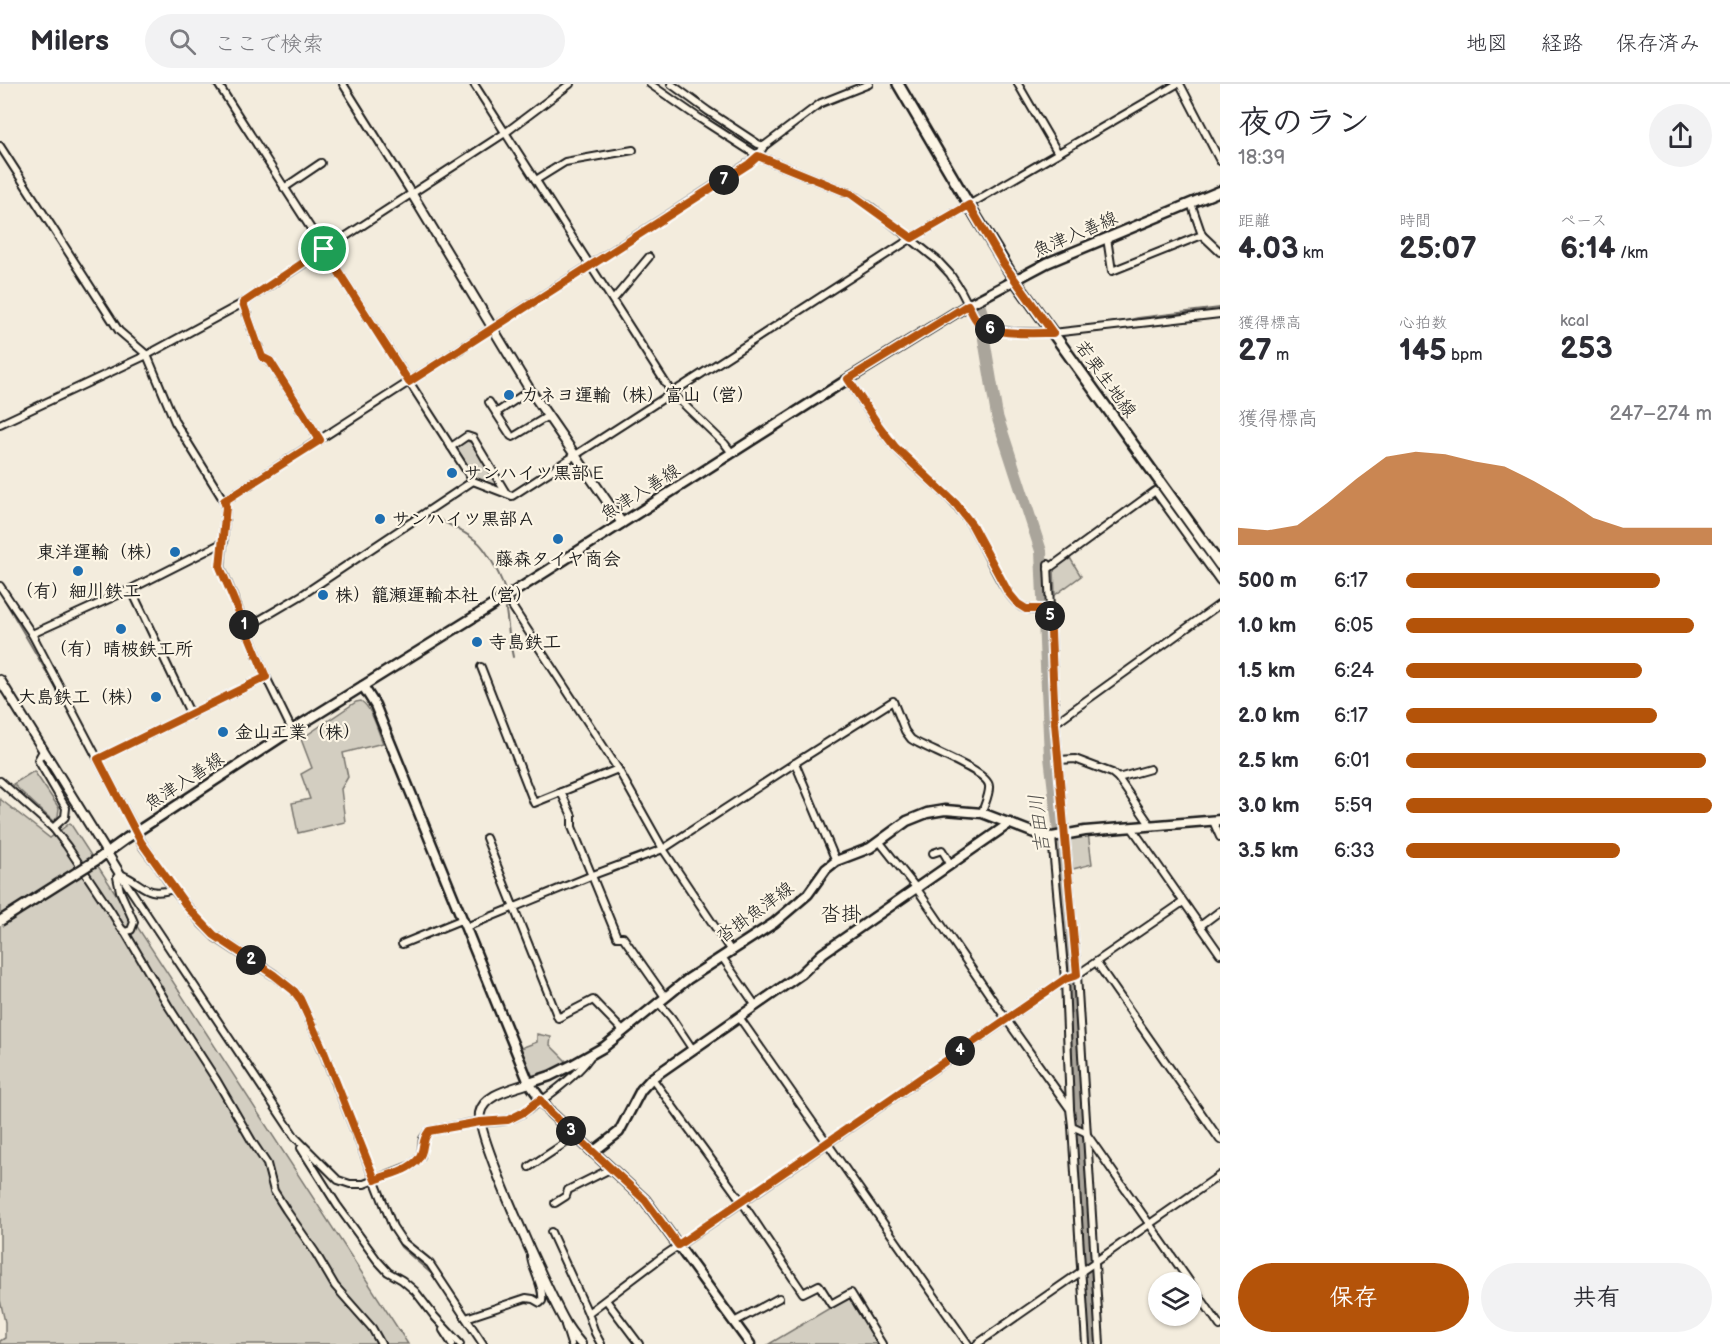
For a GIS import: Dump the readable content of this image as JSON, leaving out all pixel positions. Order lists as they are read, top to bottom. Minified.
{"streets":{"main road":["魚津入善線","若栗生地線","沓掛魚津線"]},"crossings":[["魚津入善線","若栗生地線"]],"districts":["沓掛"],"water":["吉田川"],"places":["カネヨ運輸（株）富山（営）","サンハイツ黒部Ｅ","サンハイツ黒部Ａ","藤森タイヤ商会","東洋運輸（株）","（有）細川鉄工","株）籠瀬運輸本社（営）","（有）晴柀鉄工所","寺島鉄工","大島鉄工（株）","金山工業（株）"],"page":{"header":"Milers","search":"ここで検索","nav":["地図","経路","保存済み"],"heading":["夜のラン","18:39"],"pins":["7","6","5","1","2","4","3"],"stats":[["距離","4.03 km"],["時間","25:07"],["ペース","6:14 /km"],["獲得標高","27 m"],["心拍数","145 bpm"],["kcal","253"]],"chart":["獲得標高","247–274 m"],"list":[{"name":"500 m","note":"6:17"},{"name":"1.0 km","note":"6:05"},{"name":"1.5 km","note":"6:24"},{"name":"2.0 km","note":"6:17"},{"name":"2.5 km","note":"6:01"},{"name":"3.0 km","note":"5:59"},{"name":"3.5 km","note":"6:33"}],"buttons":["保存","共有"]}}
